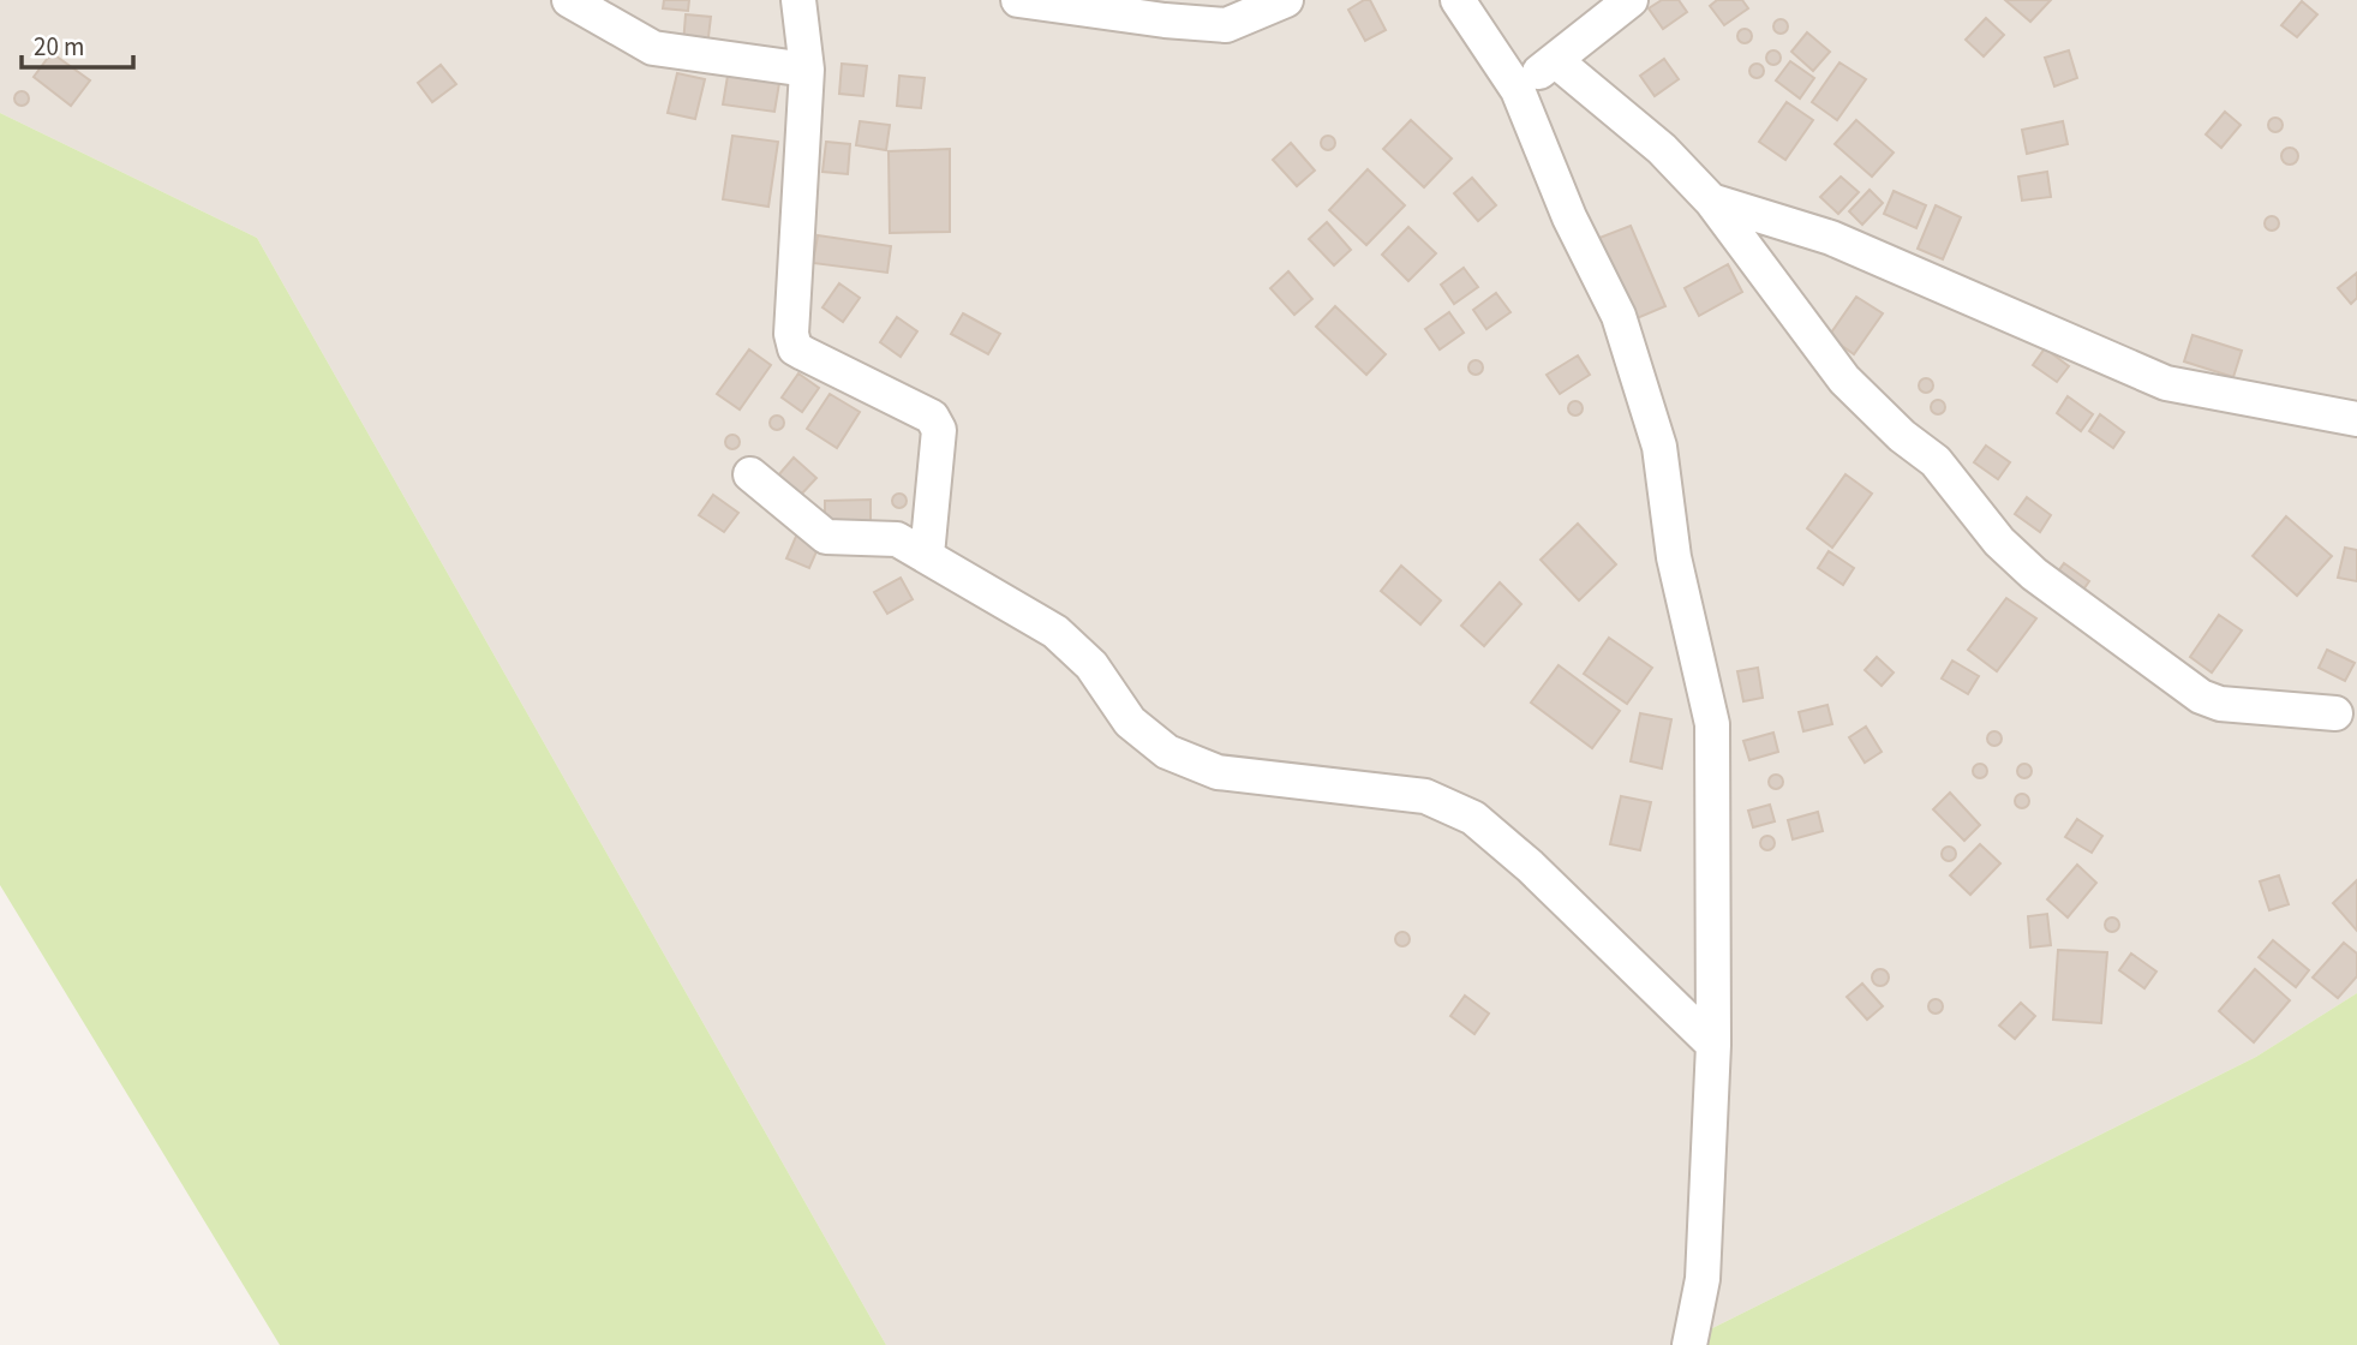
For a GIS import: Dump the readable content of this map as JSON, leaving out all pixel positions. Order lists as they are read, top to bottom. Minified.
{"scale_bar":"20 m"}
